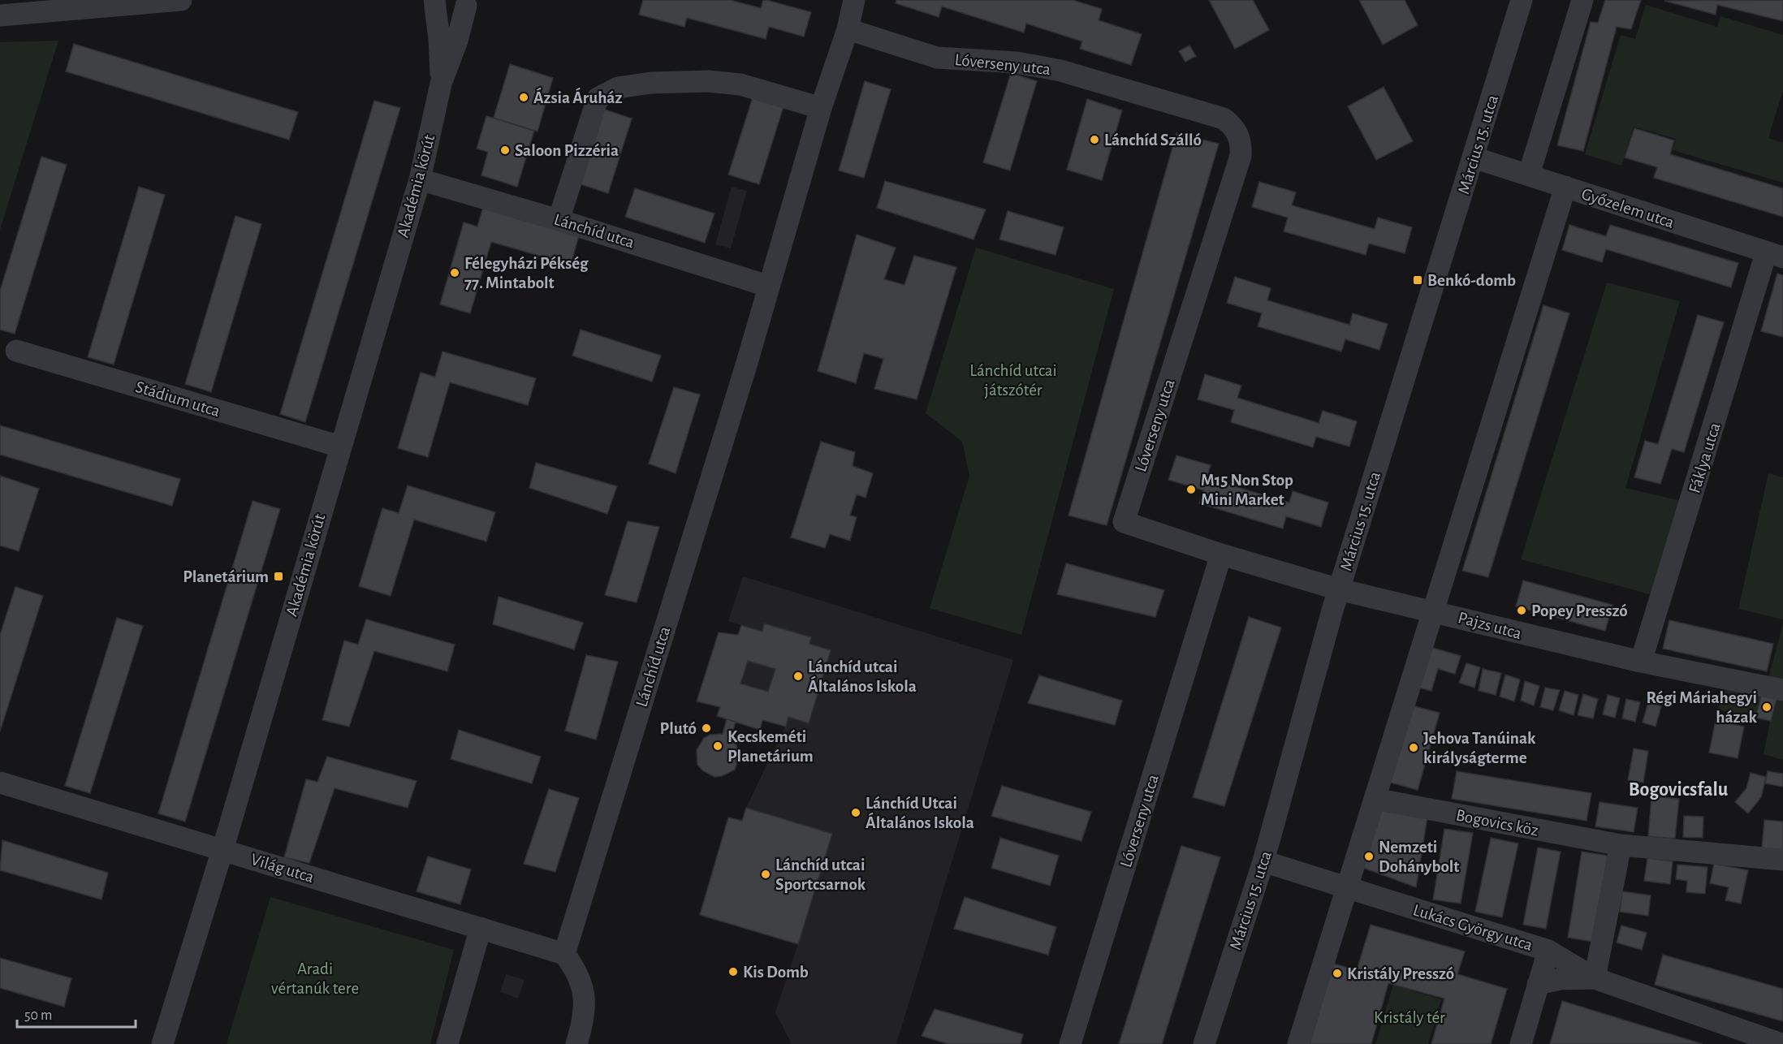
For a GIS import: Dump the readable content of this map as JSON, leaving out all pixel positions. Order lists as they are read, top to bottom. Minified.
{"streets":{"street":["Lóverseny utca","Március 15. utca","Akadémia körút","Győzelem utca","Lánchíd utca","Stádium utca","Fáklya utca","Pajzs utca","Bogovics köz","Világ utca","Lukács György utca"]},"crossings":[["Lóverseny utca","Lánchíd utca"],["Lóverseny utca","Pajzs utca"],["Március 15. utca","Győzelem utca"],["Március 15. utca","Pajzs utca"],["Március 15. utca","Lukács György utca"],["Akadémia körút","Lánchíd utca"],["Akadémia körút","Stádium utca"],["Akadémia körút","Világ utca"],["Győzelem utca","Fáklya utca"],["Lánchíd utca","Világ utca"],["Fáklya utca","Pajzs utca"]],"districts":["Bogovicsfalu"],"parks":["Lánchíd utcai játszótér","Aradi vértanúk tere","Kristály tér"],"places":{"other":["Ázsia Áruház","Lánchíd Szálló","Saloon Pizzéria","Félegyházi Pékség 77. Mintabolt","M15 Non Stop Mini Market","Popey Presszó","Lánchíd utcai Általános Iskola","Régi Máriahegyi házak","Plutó","Kecskeméti Planetárium","Jehova Tanúinak királyságterme","Lánchíd Utcai Általános Iskola","Nemzeti Dohánybolt","Lánchíd utcai Sportcsarnok","Kis Domb","Kristály Presszó"],"transit":["Benkó-domb","Planetárium"]},"scale_bar":"50 m"}
